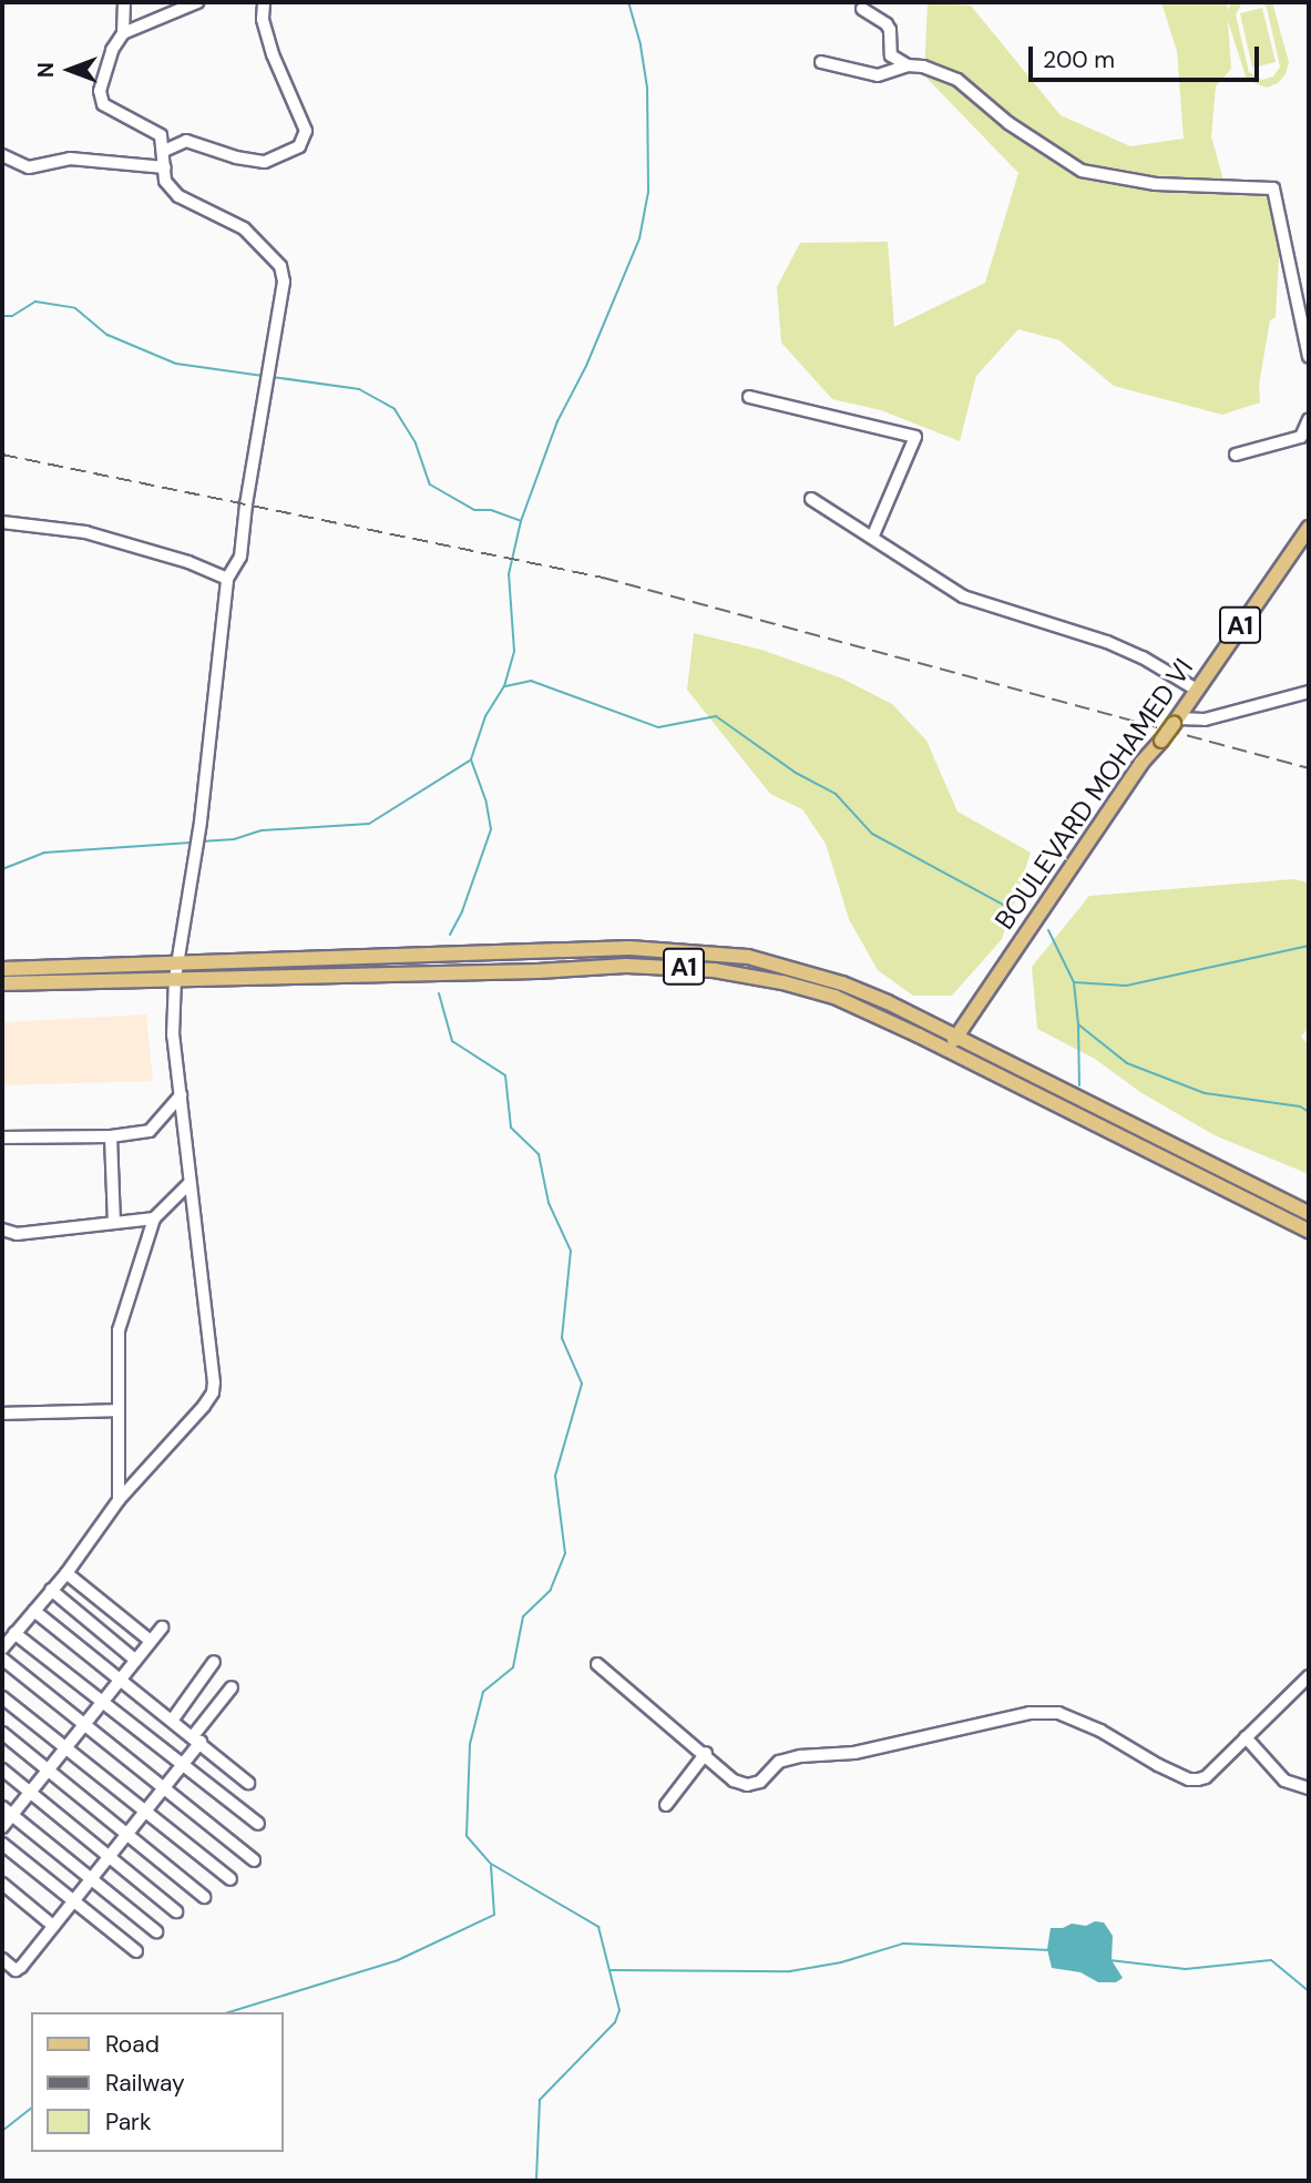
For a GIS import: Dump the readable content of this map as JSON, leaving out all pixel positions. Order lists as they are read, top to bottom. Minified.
{"streets":{"main road":["A1","BOULEVARD MOHAMED VI"]},"crossings":[["A1","BOULEVARD MOHAMED VI"]],"legend":["Road","Railway","Park"],"scale_bar":"200 m","north":"left"}
